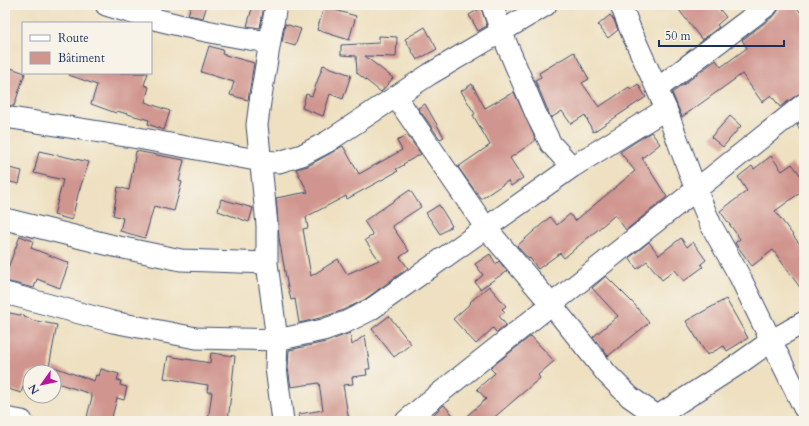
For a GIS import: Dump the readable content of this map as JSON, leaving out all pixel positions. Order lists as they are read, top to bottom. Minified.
{"legend":["Route","Bâtiment"],"scale_bar":"50 m","north":"bottom left"}
